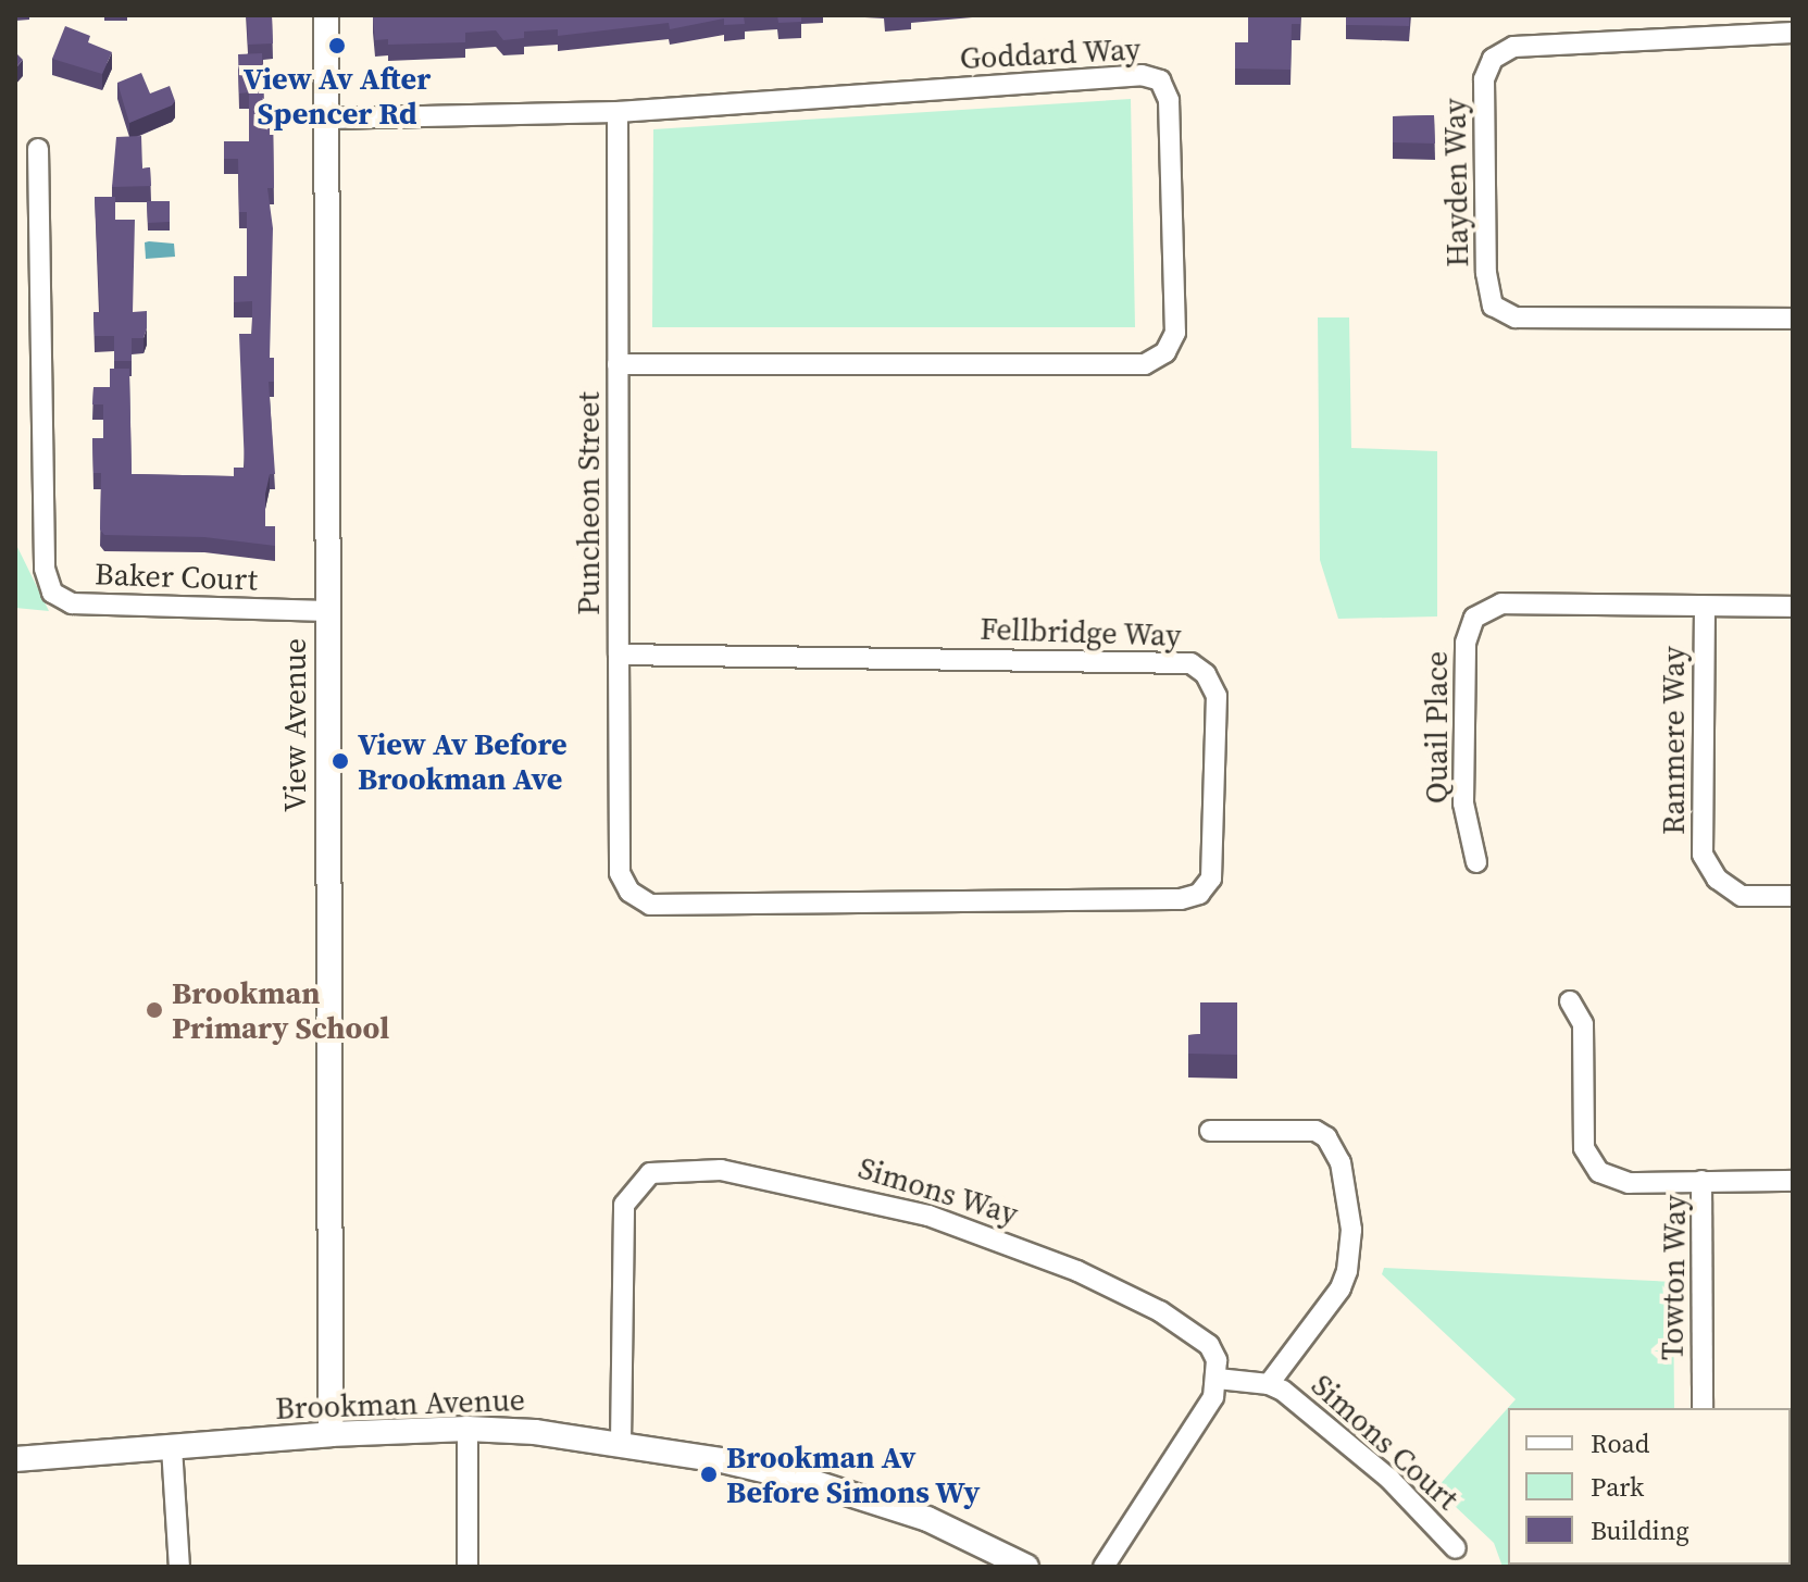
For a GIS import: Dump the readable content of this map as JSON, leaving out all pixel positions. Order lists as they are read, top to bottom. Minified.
{"streets":{"street":["Goddard Way","Hayden Way","Puncheon Street","Baker Court","Fellbridge Way","View Avenue","Quail Place","Ranmere Way","Simons Way","Towton Way","Brookman Avenue","Simons Court"]},"crossings":[["Goddard Way","Puncheon Street"],["Goddard Way","View Avenue"],["Puncheon Street","Fellbridge Way"],["Baker Court","View Avenue"],["View Avenue","Brookman Avenue"],["Quail Place","Ranmere Way"],["Simons Way","Brookman Avenue"],["Simons Way","Simons Court"]],"places":["View Av After Spencer Rd","View Av Before Brookman Ave","Brookman Primary School","Brookman Av Before Simons Wy"],"legend":["Road","Park","Building"]}
